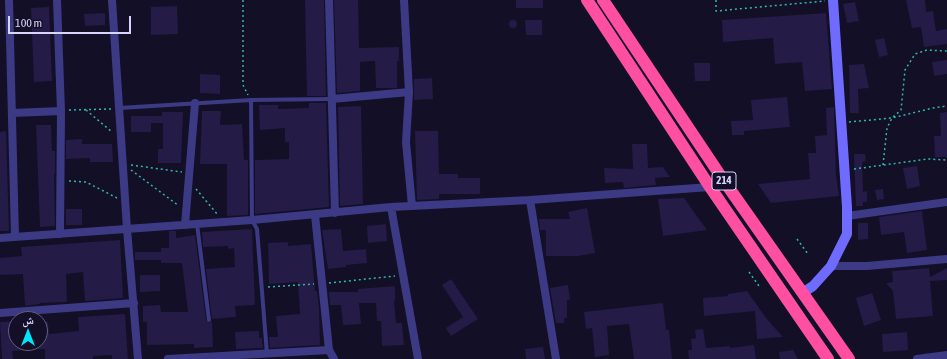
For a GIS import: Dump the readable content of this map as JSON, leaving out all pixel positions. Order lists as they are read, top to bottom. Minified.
{"streets":{"highway":["214"]},"scale_bar":"100 m","north":"top"}
